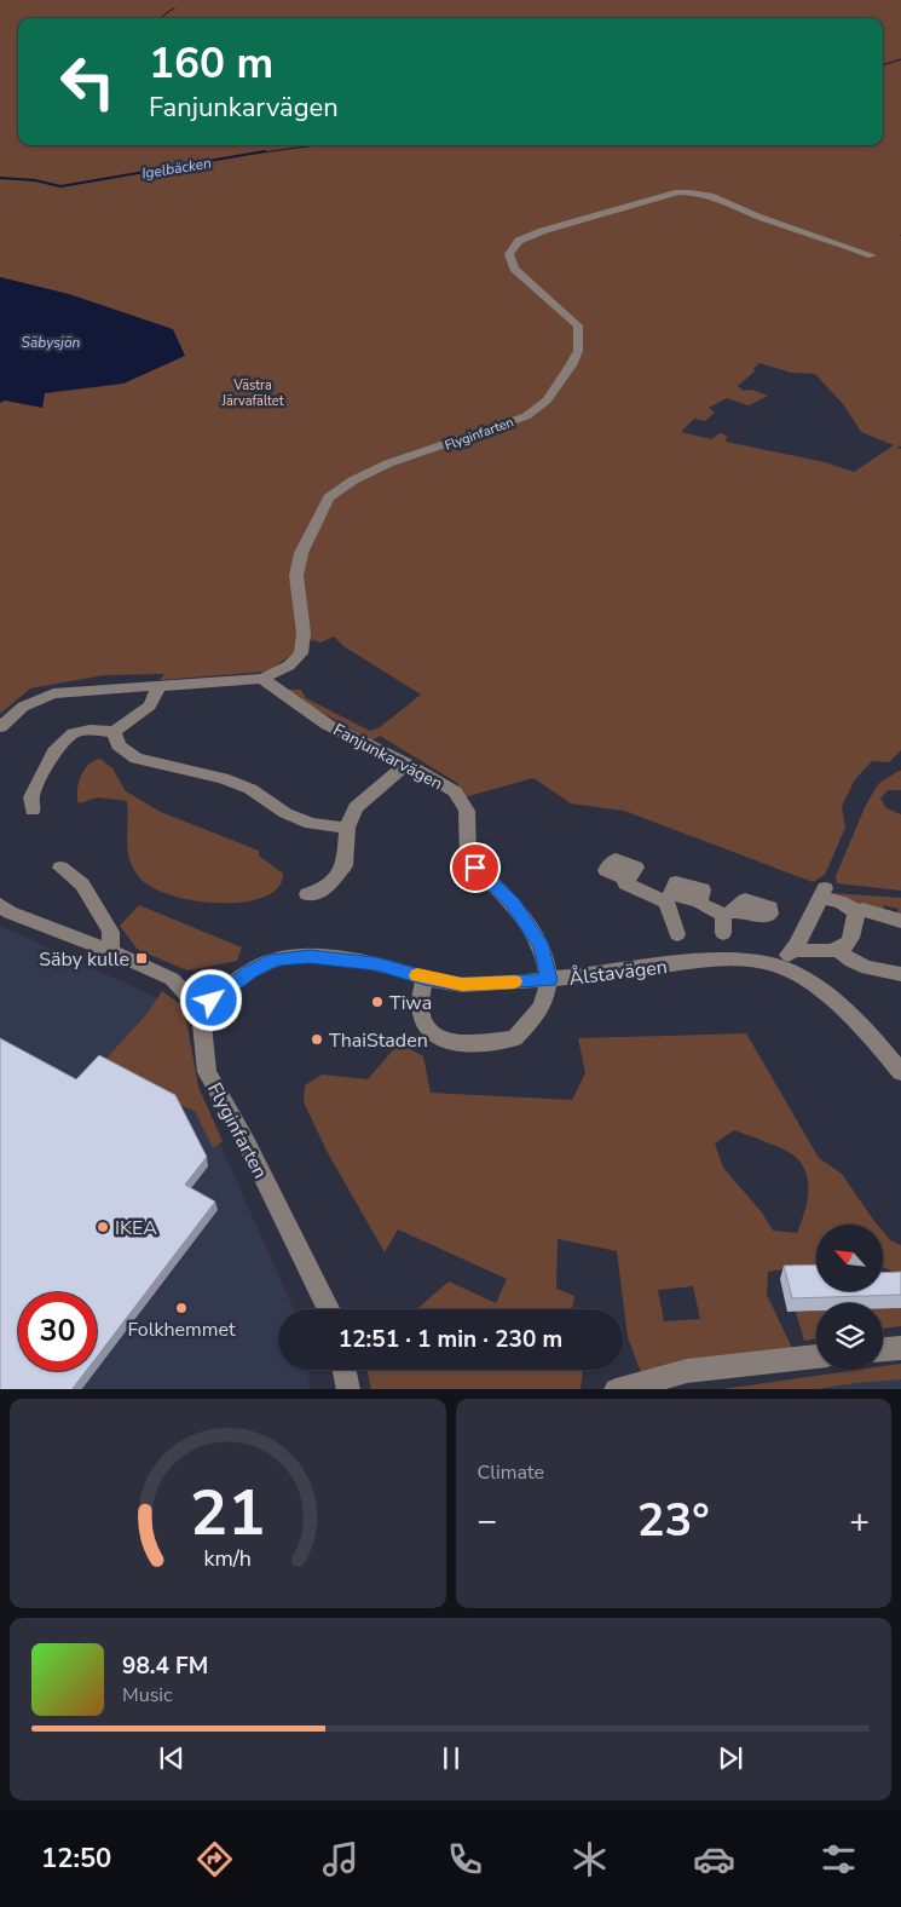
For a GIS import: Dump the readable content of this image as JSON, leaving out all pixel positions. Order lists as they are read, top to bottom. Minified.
{"streets":{"street":["Flyginfarten","Fanjunkarvägen","Ålstavägen"]},"crossings":[["Flyginfarten","Fanjunkarvägen"],["Flyginfarten","Ålstavägen"],["Fanjunkarvägen","Ålstavägen"]],"water":["Igelbäcken","Säbysjön"],"parks":["Västra Järvafältet"],"places":{"transit":["Säby kulle"],"other":["Tiwa","ThaiStaden","IKEA","Folkhemmet"]},"north":"top left","page":{"turn":["160 m","Fanjunkarvägen"],"limit":"30","trip":"12:51 · 1 min · 230 m","tile":"Climate","heat":["−","23°","+"],"song":["98.4 FM","Music"],"tabs":"12:50","gauge":["21","km/h"]}}
